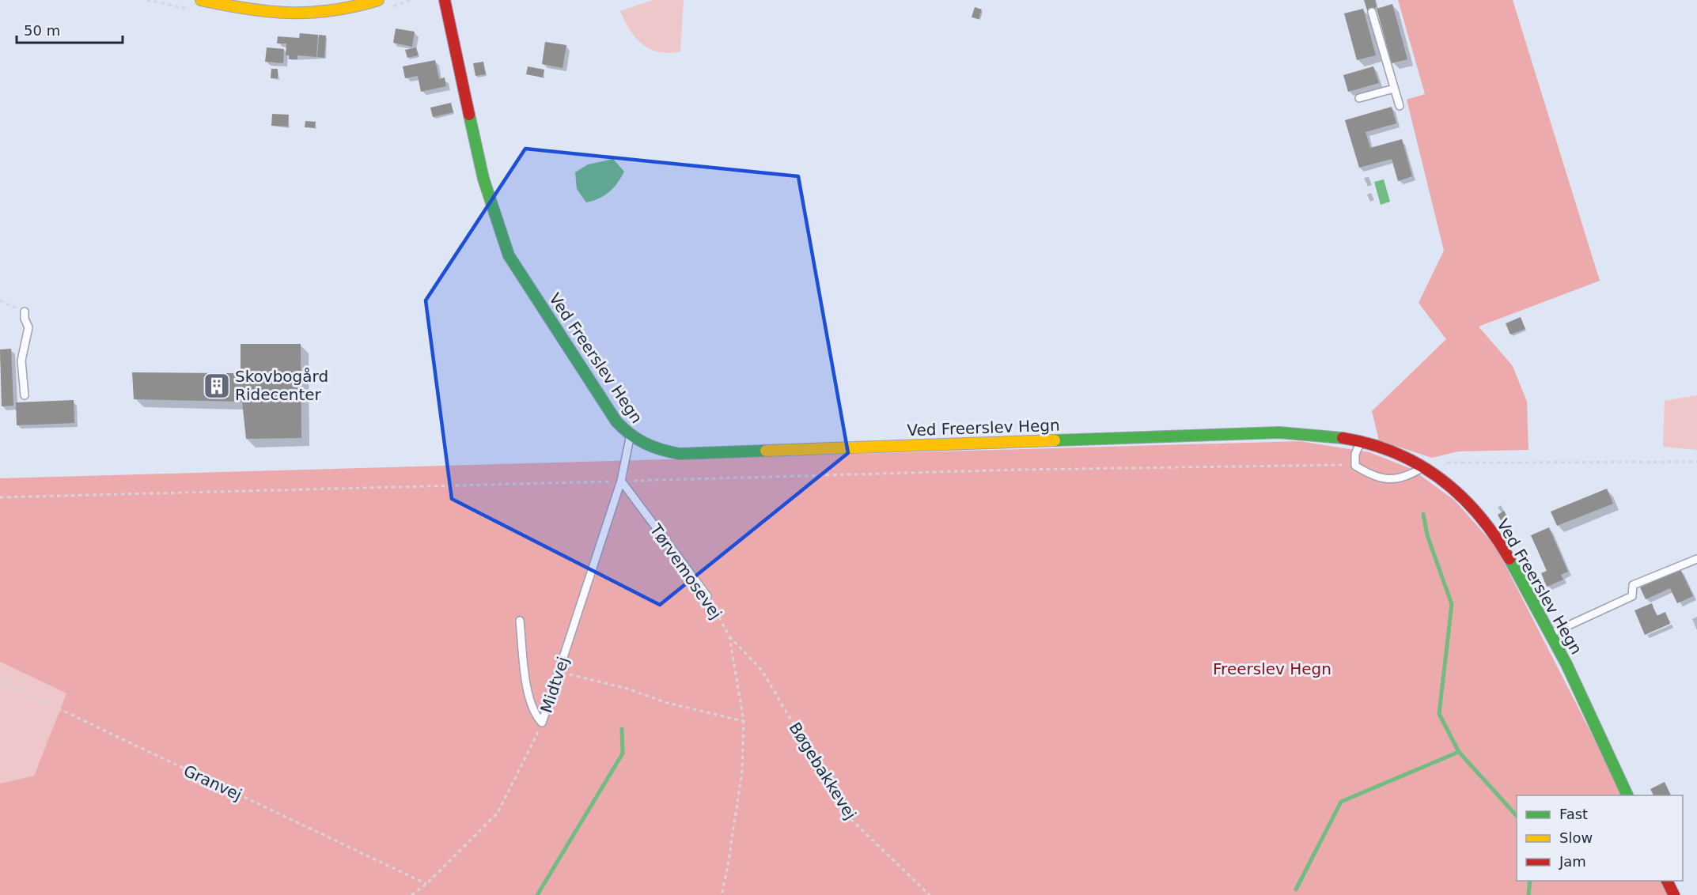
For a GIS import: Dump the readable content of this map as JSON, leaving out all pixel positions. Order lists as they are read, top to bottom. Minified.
{"streets":{"street":["Ved Freerslev Hegn"],"lane":["Tørvemosevej","Midtvej"],"path":["Bøgebakkevej","Granvej"]},"crossings":[["Ved Freerslev Hegn","Midtvej"],["Tørvemosevej","Midtvej"],["Tørvemosevej","Bøgebakkevej"],["Midtvej","Granvej"]],"parks":["Freerslev Hegn"],"places":{"building":["Skovbogård Ridecenter"]},"legend":["Fast","Slow","Jam"],"scale_bar":"50 m"}
